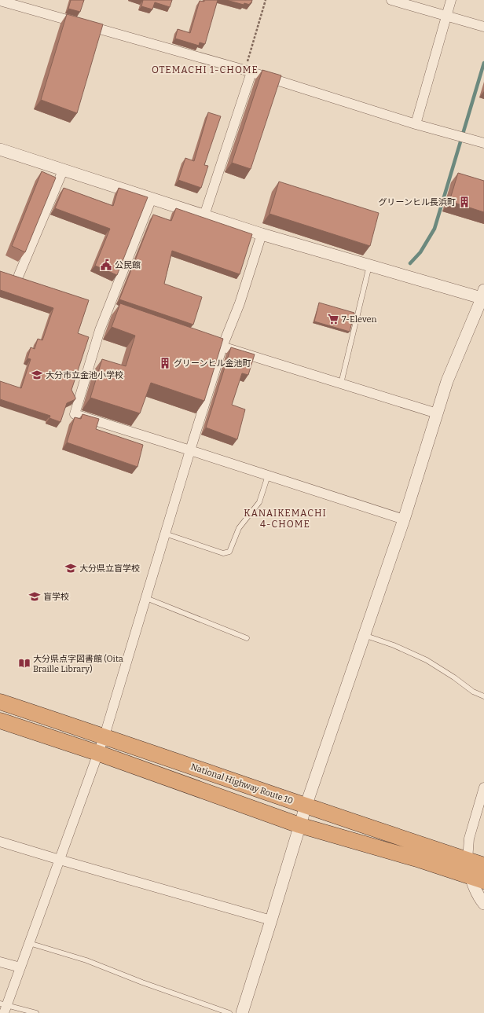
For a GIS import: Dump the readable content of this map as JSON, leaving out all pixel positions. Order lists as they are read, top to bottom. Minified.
{"streets":{"highway":["National Highway Route 10"]},"districts":["OTEMACHI 1-CHOME","KANAIKEMACHI 4-CHOME"],"places":{"building":["グリーンヒル長浜町","グリーンヒル金池町"],"public building":["公民館"],"supermarket":["7-Eleven"],"school or university":["大分市立金池小学校","大分県立盲学校","盲学校"],"library":["大分県点字図書館 (Oita Braille Library)"]}}
